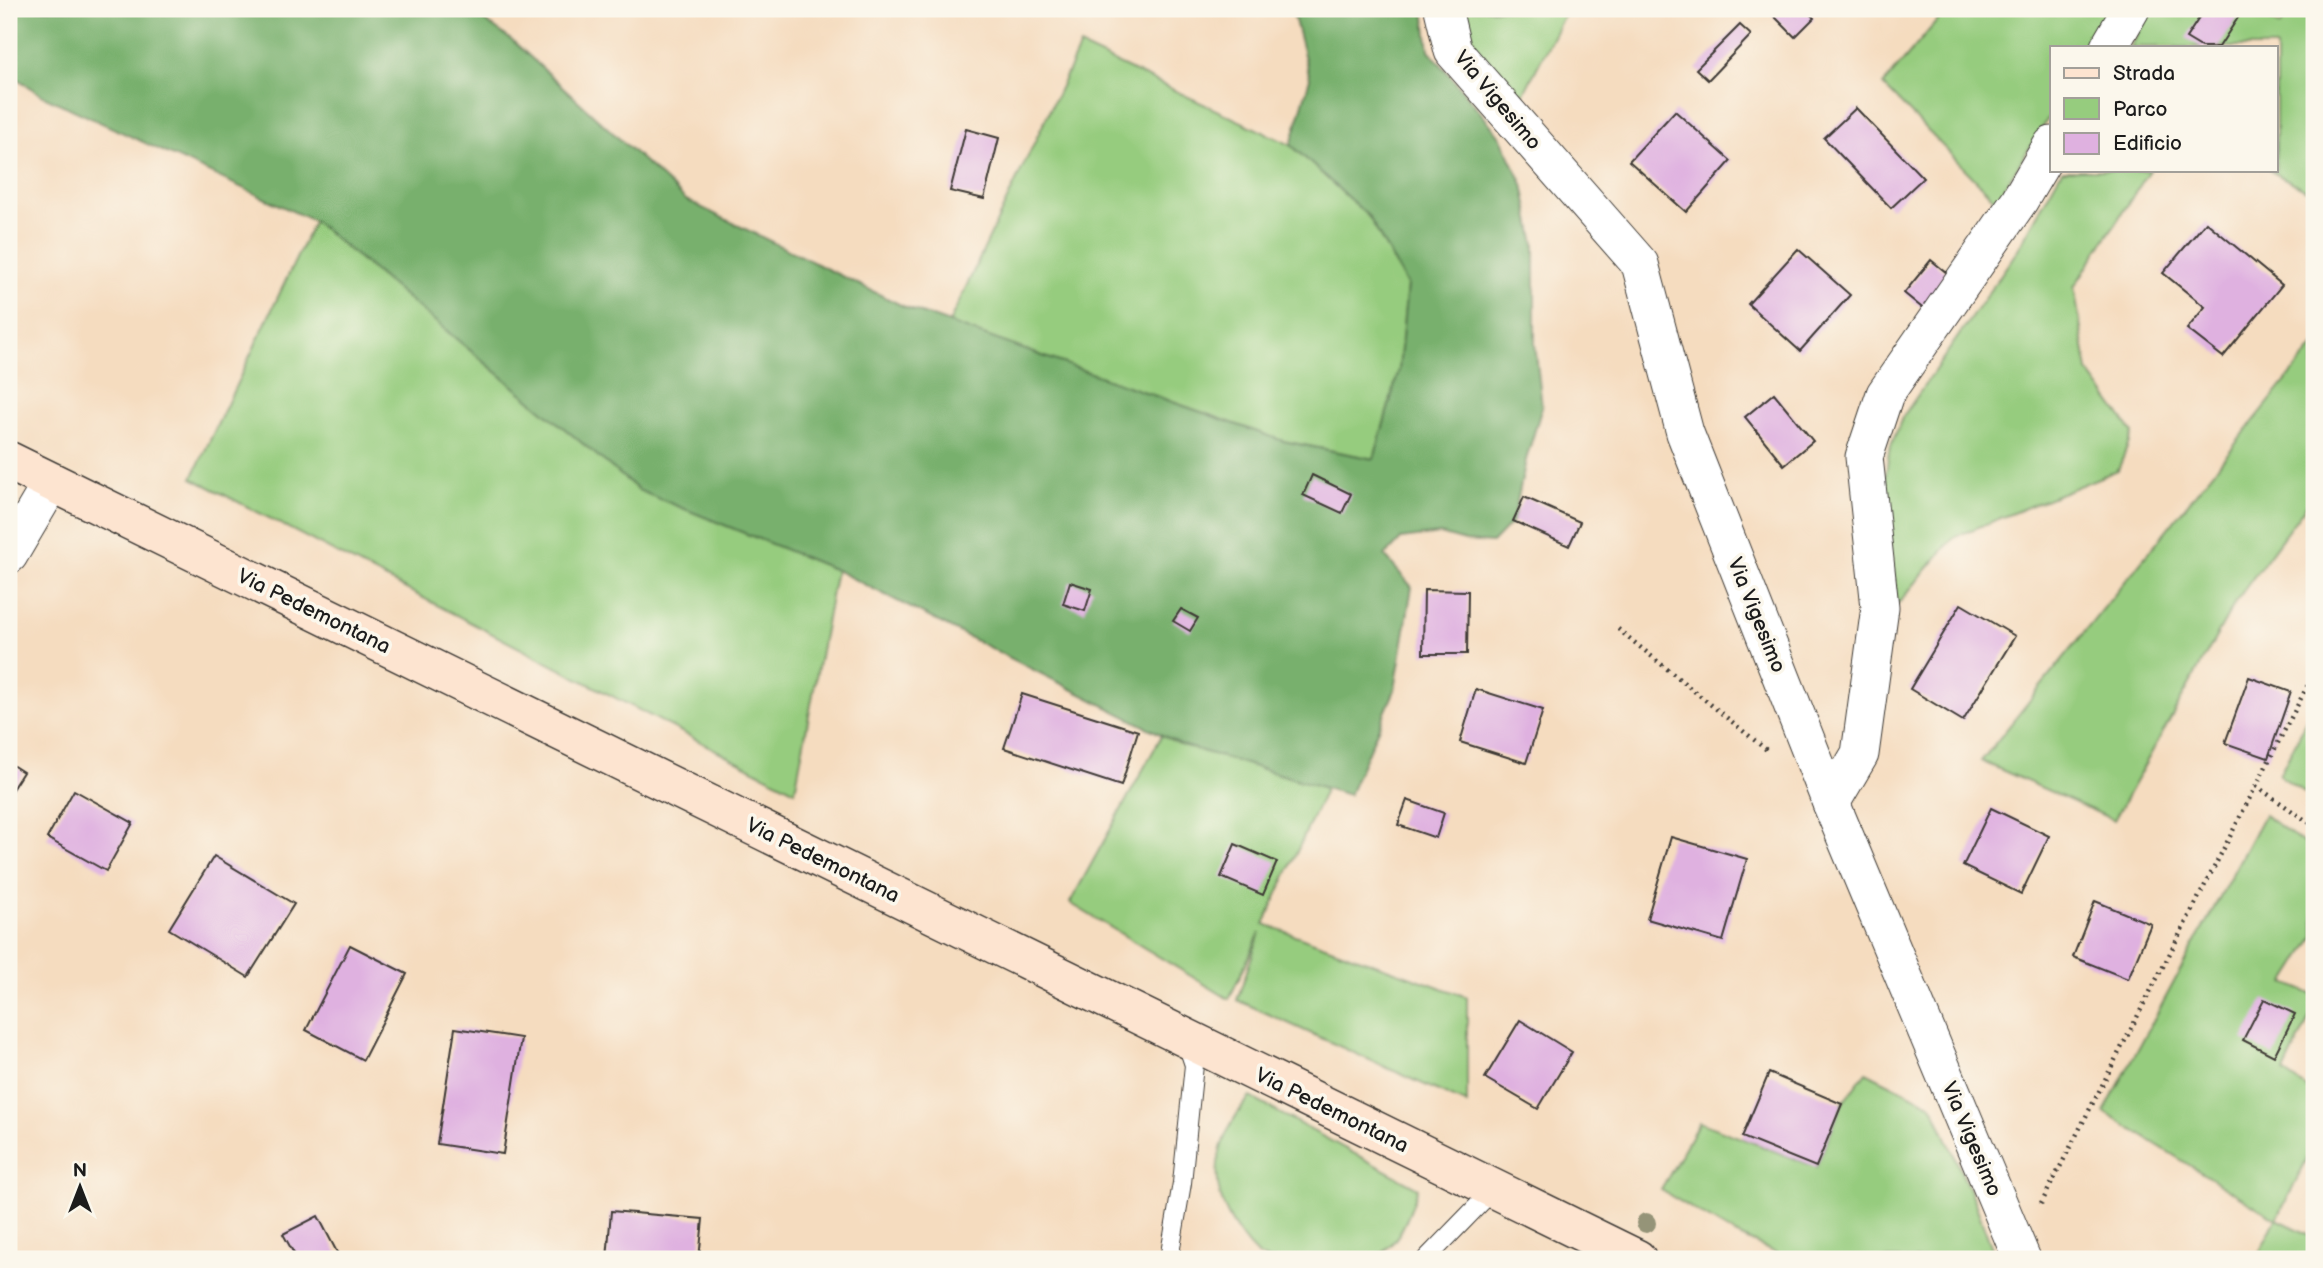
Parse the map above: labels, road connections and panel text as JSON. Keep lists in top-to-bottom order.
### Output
{
  "streets": {
    "street": ["Via Vigesimo", "Via Pedemontana"]
  },
  "legend": ["Strada", "Parco", "Edificio"],
  "north": "top"
}
